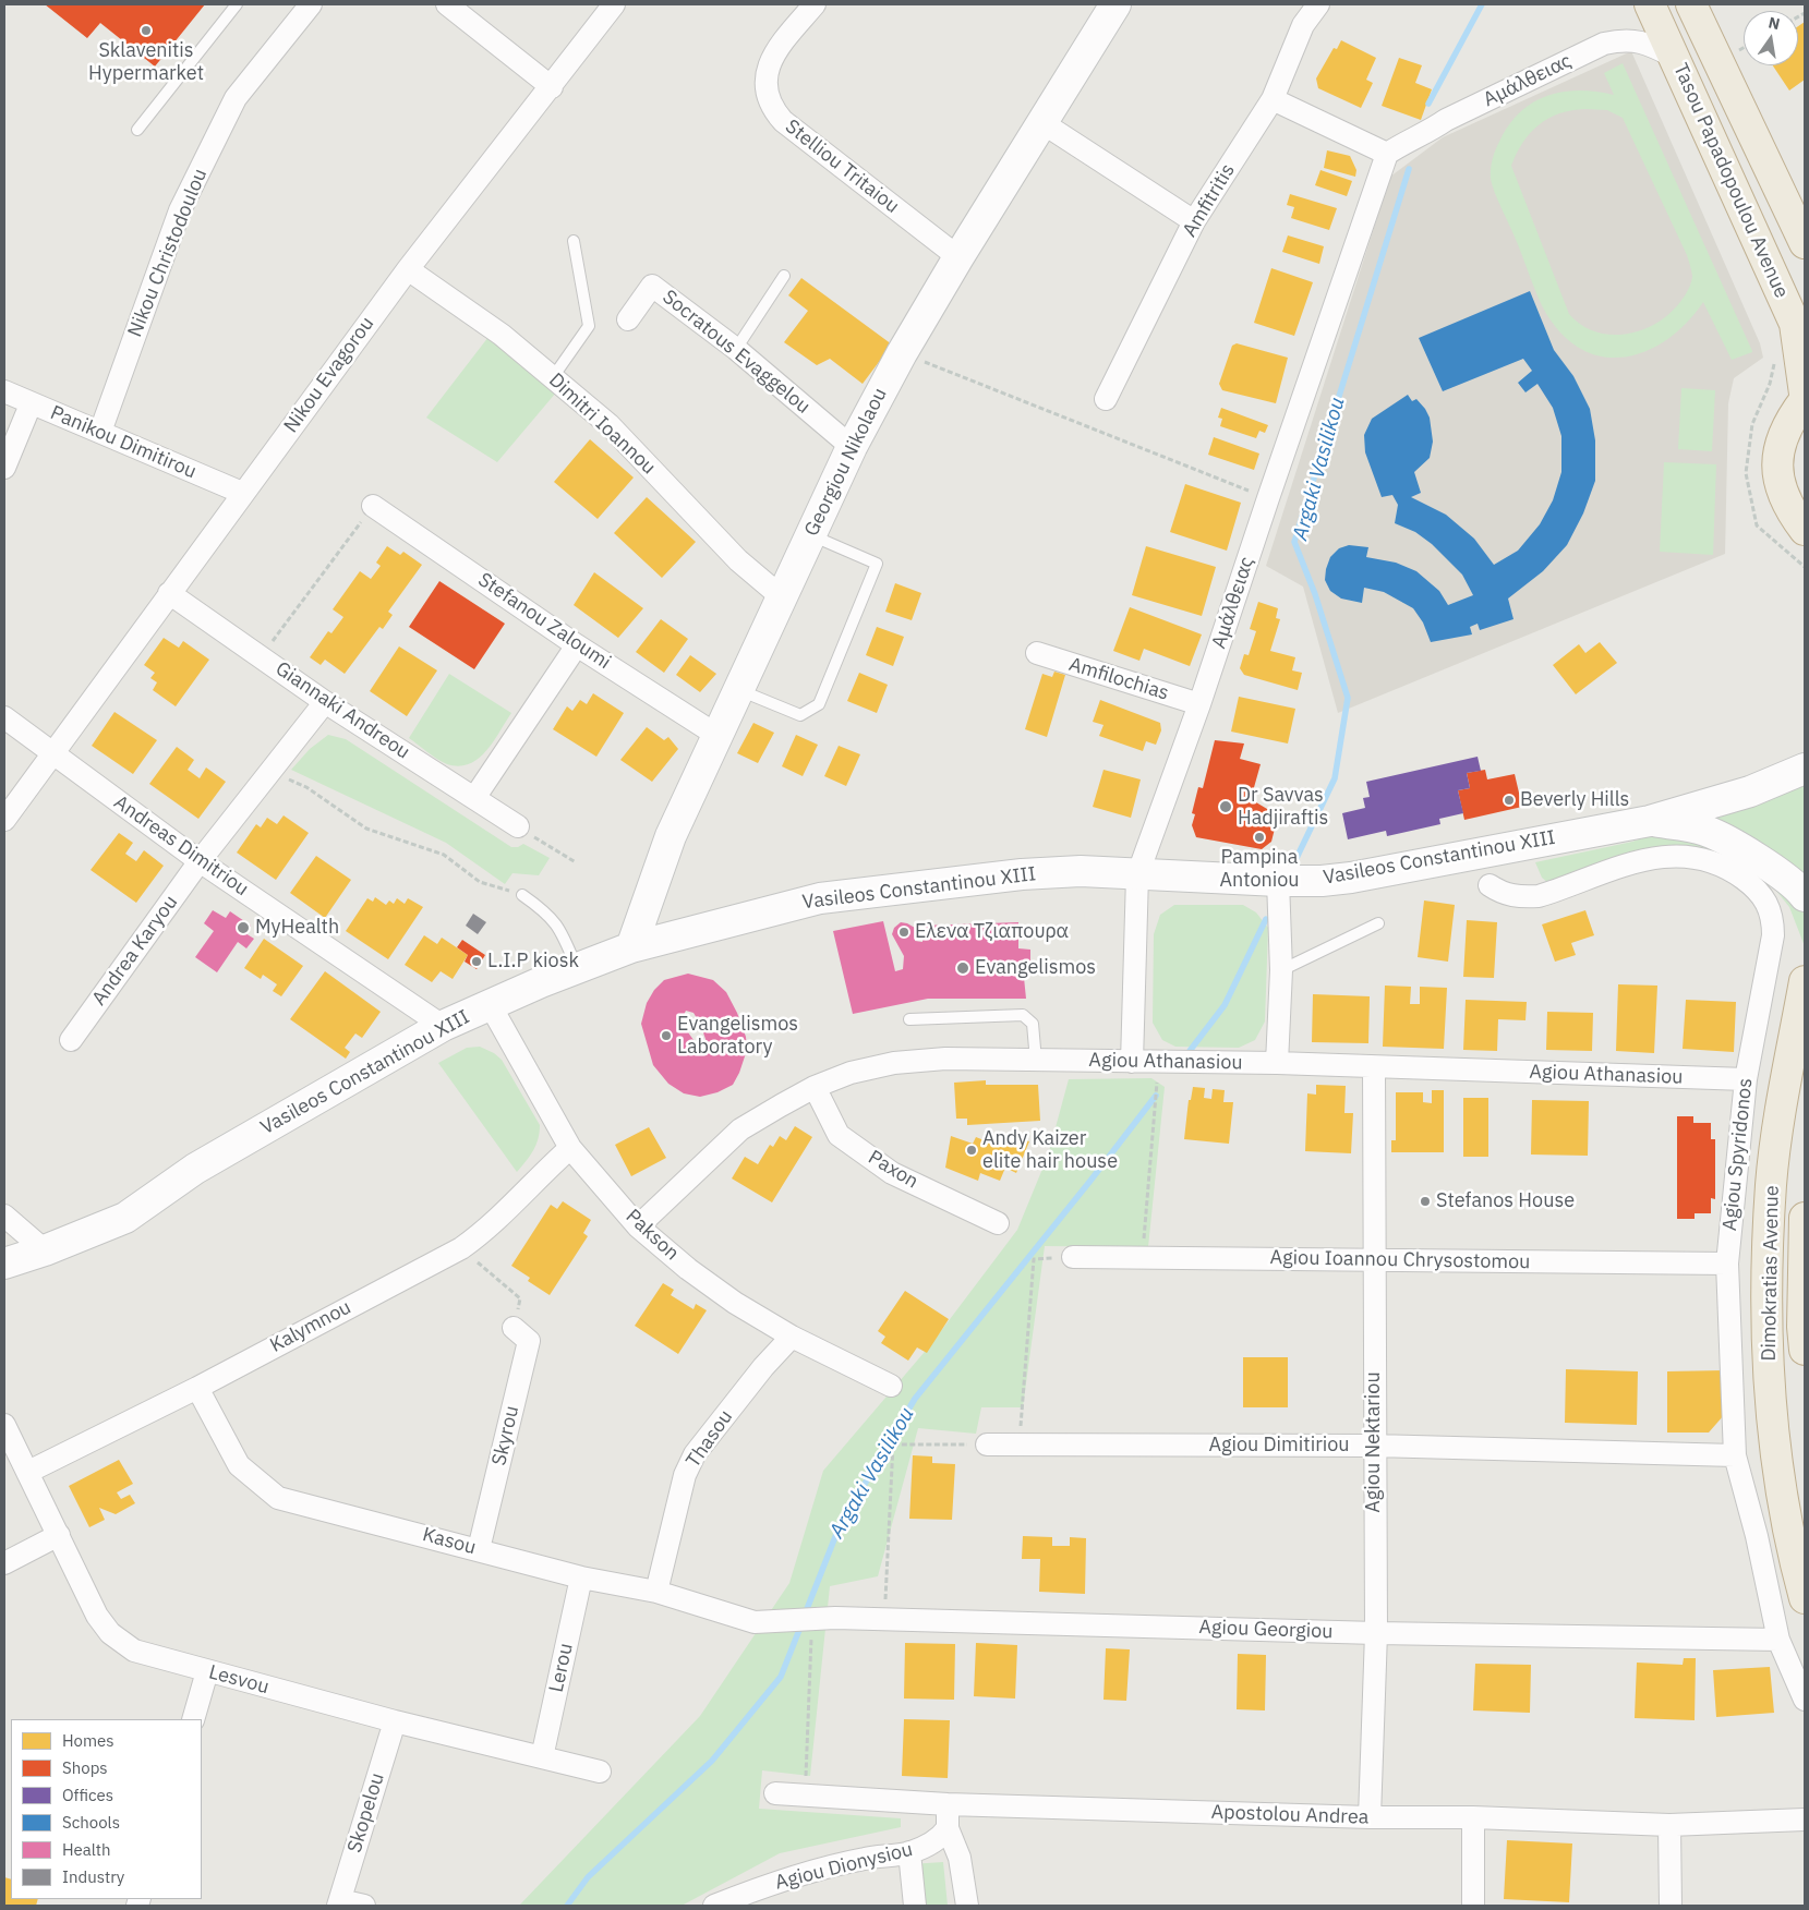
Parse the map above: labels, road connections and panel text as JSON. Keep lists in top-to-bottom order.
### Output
{
  "streets": {
    "highway": ["Tasou Papadopoulou Avenue", "Dimokratias Avenue"],
    "street": [
      "Αμάλθειας",
      "Stelliou Tritaiou",
      "Amfitritis",
      "Nikou Christodoulou",
      "Socratous Evaggelou",
      "Nikou Evagorou",
      "Dimitri Ioannou",
      "Panikou Dimitirou",
      "Georgiou Nikolaou",
      "Stefanou Zaloumi",
      "Amfilochias",
      "Giannaki Andreou",
      "Andreas Dimitriou",
      "Vasileos Constantinou XIII",
      "Andrea Karyou",
      "Agiou Athanasiou",
      "Agiou Spyridonos",
      "Paxon",
      "Pakson",
      "Agiou Ioannou Chrysostomou",
      "Kalymnou",
      "Skyrou",
      "Thasou",
      "Agiou Nektariou",
      "Agiou Dimitiriou",
      "Kasou",
      "Agiou Georgiou",
      "Lerou",
      "Lesvou",
      "Skopelou",
      "Apostolou Andrea",
      "Agiou Dionysiou"
    ]
  },
  "crossings": [
    ["Αμάλθειας", "Tasou Papadopoulou Avenue"],
    ["Αμάλθειας", "Amfilochias"],
    ["Αμάλθειας", "Vasileos Constantinou XIII"],
    ["Αμάλθειας", "Agiou Athanasiou"],
    ["Stelliou Tritaiou", "Georgiou Nikolaou"],
    ["Nikou Christodoulou", "Panikou Dimitirou"],
    ["Socratous Evaggelou", "Georgiou Nikolaou"],
    ["Nikou Evagorou", "Dimitri Ioannou"],
    ["Nikou Evagorou", "Panikou Dimitirou"],
    ["Nikou Evagorou", "Giannaki Andreou"],
    ["Nikou Evagorou", "Andreas Dimitriou"],
    ["Dimitri Ioannou", "Georgiou Nikolaou"],
    ["Georgiou Nikolaou", "Stefanou Zaloumi"],
    ["Georgiou Nikolaou", "Vasileos Constantinou XIII"],
    ["Giannaki Andreou", "Andrea Karyou"],
    ["Andreas Dimitriou", "Vasileos Constantinou XIII"],
    ["Andreas Dimitriou", "Andrea Karyou"],
    ["Vasileos Constantinou XIII", "Pakson"],
    ["Agiou Athanasiou", "Agiou Spyridonos"],
    ["Agiou Athanasiou", "Paxon"],
    ["Agiou Athanasiou", "Pakson"],
    ["Agiou Athanasiou", "Agiou Nektariou"],
    ["Agiou Spyridonos", "Agiou Ioannou Chrysostomou"],
    ["Agiou Spyridonos", "Agiou Dimitiriou"],
    ["Agiou Spyridonos", "Agiou Georgiou"],
    ["Pakson", "Kalymnou"],
    ["Pakson", "Thasou"],
    ["Agiou Ioannou Chrysostomou", "Agiou Nektariou"],
    ["Kalymnou", "Kasou"],
    ["Kalymnou", "Lesvou"],
    ["Skyrou", "Kasou"],
    ["Thasou", "Kasou"],
    ["Agiou Nektariou", "Agiou Dimitiriou"],
    ["Agiou Nektariou", "Agiou Georgiou"],
    ["Agiou Nektariou", "Apostolou Andrea"],
    ["Kasou", "Agiou Georgiou"],
    ["Kasou", "Lerou"],
    ["Lerou", "Lesvou"],
    ["Lesvou", "Skopelou"]
  ],
  "water": ["Argaki Vasilikou"],
  "places": [
    "Sklavenitis Hypermarket",
    "Beverly Hills",
    "Dr Savvas Hadjiraftis",
    "Pampina Antoniou",
    "MyHealth",
    "Ελενα Τζιαπουρα",
    "L.I.P kiosk",
    "Evangelismos",
    "Evangelismos Laboratory",
    "Andy Kaizer elite hair house",
    "Stefanos House"
  ],
  "legend": [
    "Homes",
    "Shops",
    "Offices",
    "Schools",
    "Health",
    "Industry"
  ],
  "north": "top"
}
